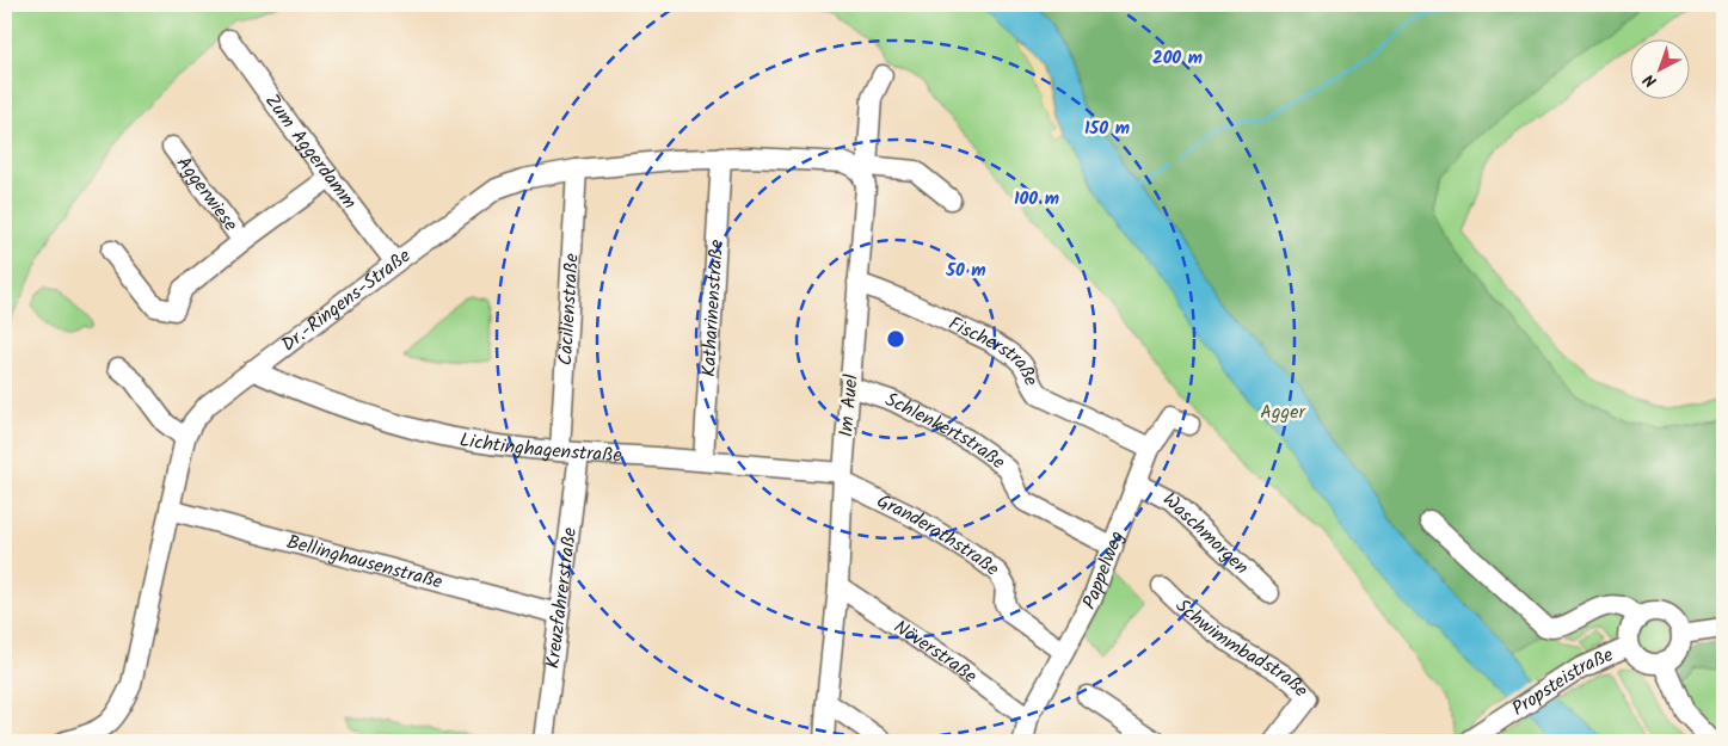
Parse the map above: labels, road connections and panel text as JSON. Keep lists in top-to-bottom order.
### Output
{
  "streets": {
    "street": [
      "Zum Aggerdamm",
      "Aggerwiese",
      "Dr.-Ringens-Straße",
      "Cäcilienstraße",
      "Katharinenstraße",
      "Fischerstraße",
      "Im Auel",
      "Schlenkertstraße",
      "Lichtinghagenstraße",
      "Waschmorgen",
      "Granderathstraße",
      "Bellinghausenstraße",
      "Pappelweg",
      "Kreuzfahrerstraße",
      "Schwimmbadstraße",
      "Növerstraße",
      "Propsteistraße"
    ]
  },
  "crossings": [
    ["Zum Aggerdamm", "Aggerwiese"],
    ["Zum Aggerdamm", "Dr.-Ringens-Straße"],
    ["Dr.-Ringens-Straße", "Cäcilienstraße"],
    ["Dr.-Ringens-Straße", "Katharinenstraße"],
    ["Dr.-Ringens-Straße", "Im Auel"],
    ["Dr.-Ringens-Straße", "Lichtinghagenstraße"],
    ["Dr.-Ringens-Straße", "Bellinghausenstraße"],
    ["Cäcilienstraße", "Lichtinghagenstraße"],
    ["Cäcilienstraße", "Kreuzfahrerstraße"],
    ["Katharinenstraße", "Lichtinghagenstraße"],
    ["Fischerstraße", "Im Auel"],
    ["Fischerstraße", "Pappelweg"],
    ["Im Auel", "Schlenkertstraße"],
    ["Im Auel", "Lichtinghagenstraße"],
    ["Im Auel", "Granderathstraße"],
    ["Im Auel", "Növerstraße"],
    ["Schlenkertstraße", "Pappelweg"],
    ["Lichtinghagenstraße", "Granderathstraße"],
    ["Lichtinghagenstraße", "Kreuzfahrerstraße"],
    ["Waschmorgen", "Pappelweg"],
    ["Granderathstraße", "Pappelweg"],
    ["Bellinghausenstraße", "Kreuzfahrerstraße"],
    ["Pappelweg", "Növerstraße"]
  ],
  "parks": ["Agger"],
  "north": "bottom left",
  "rings": [
    "200 m",
    "150 m",
    "100 m",
    "50 m"
  ]
}
